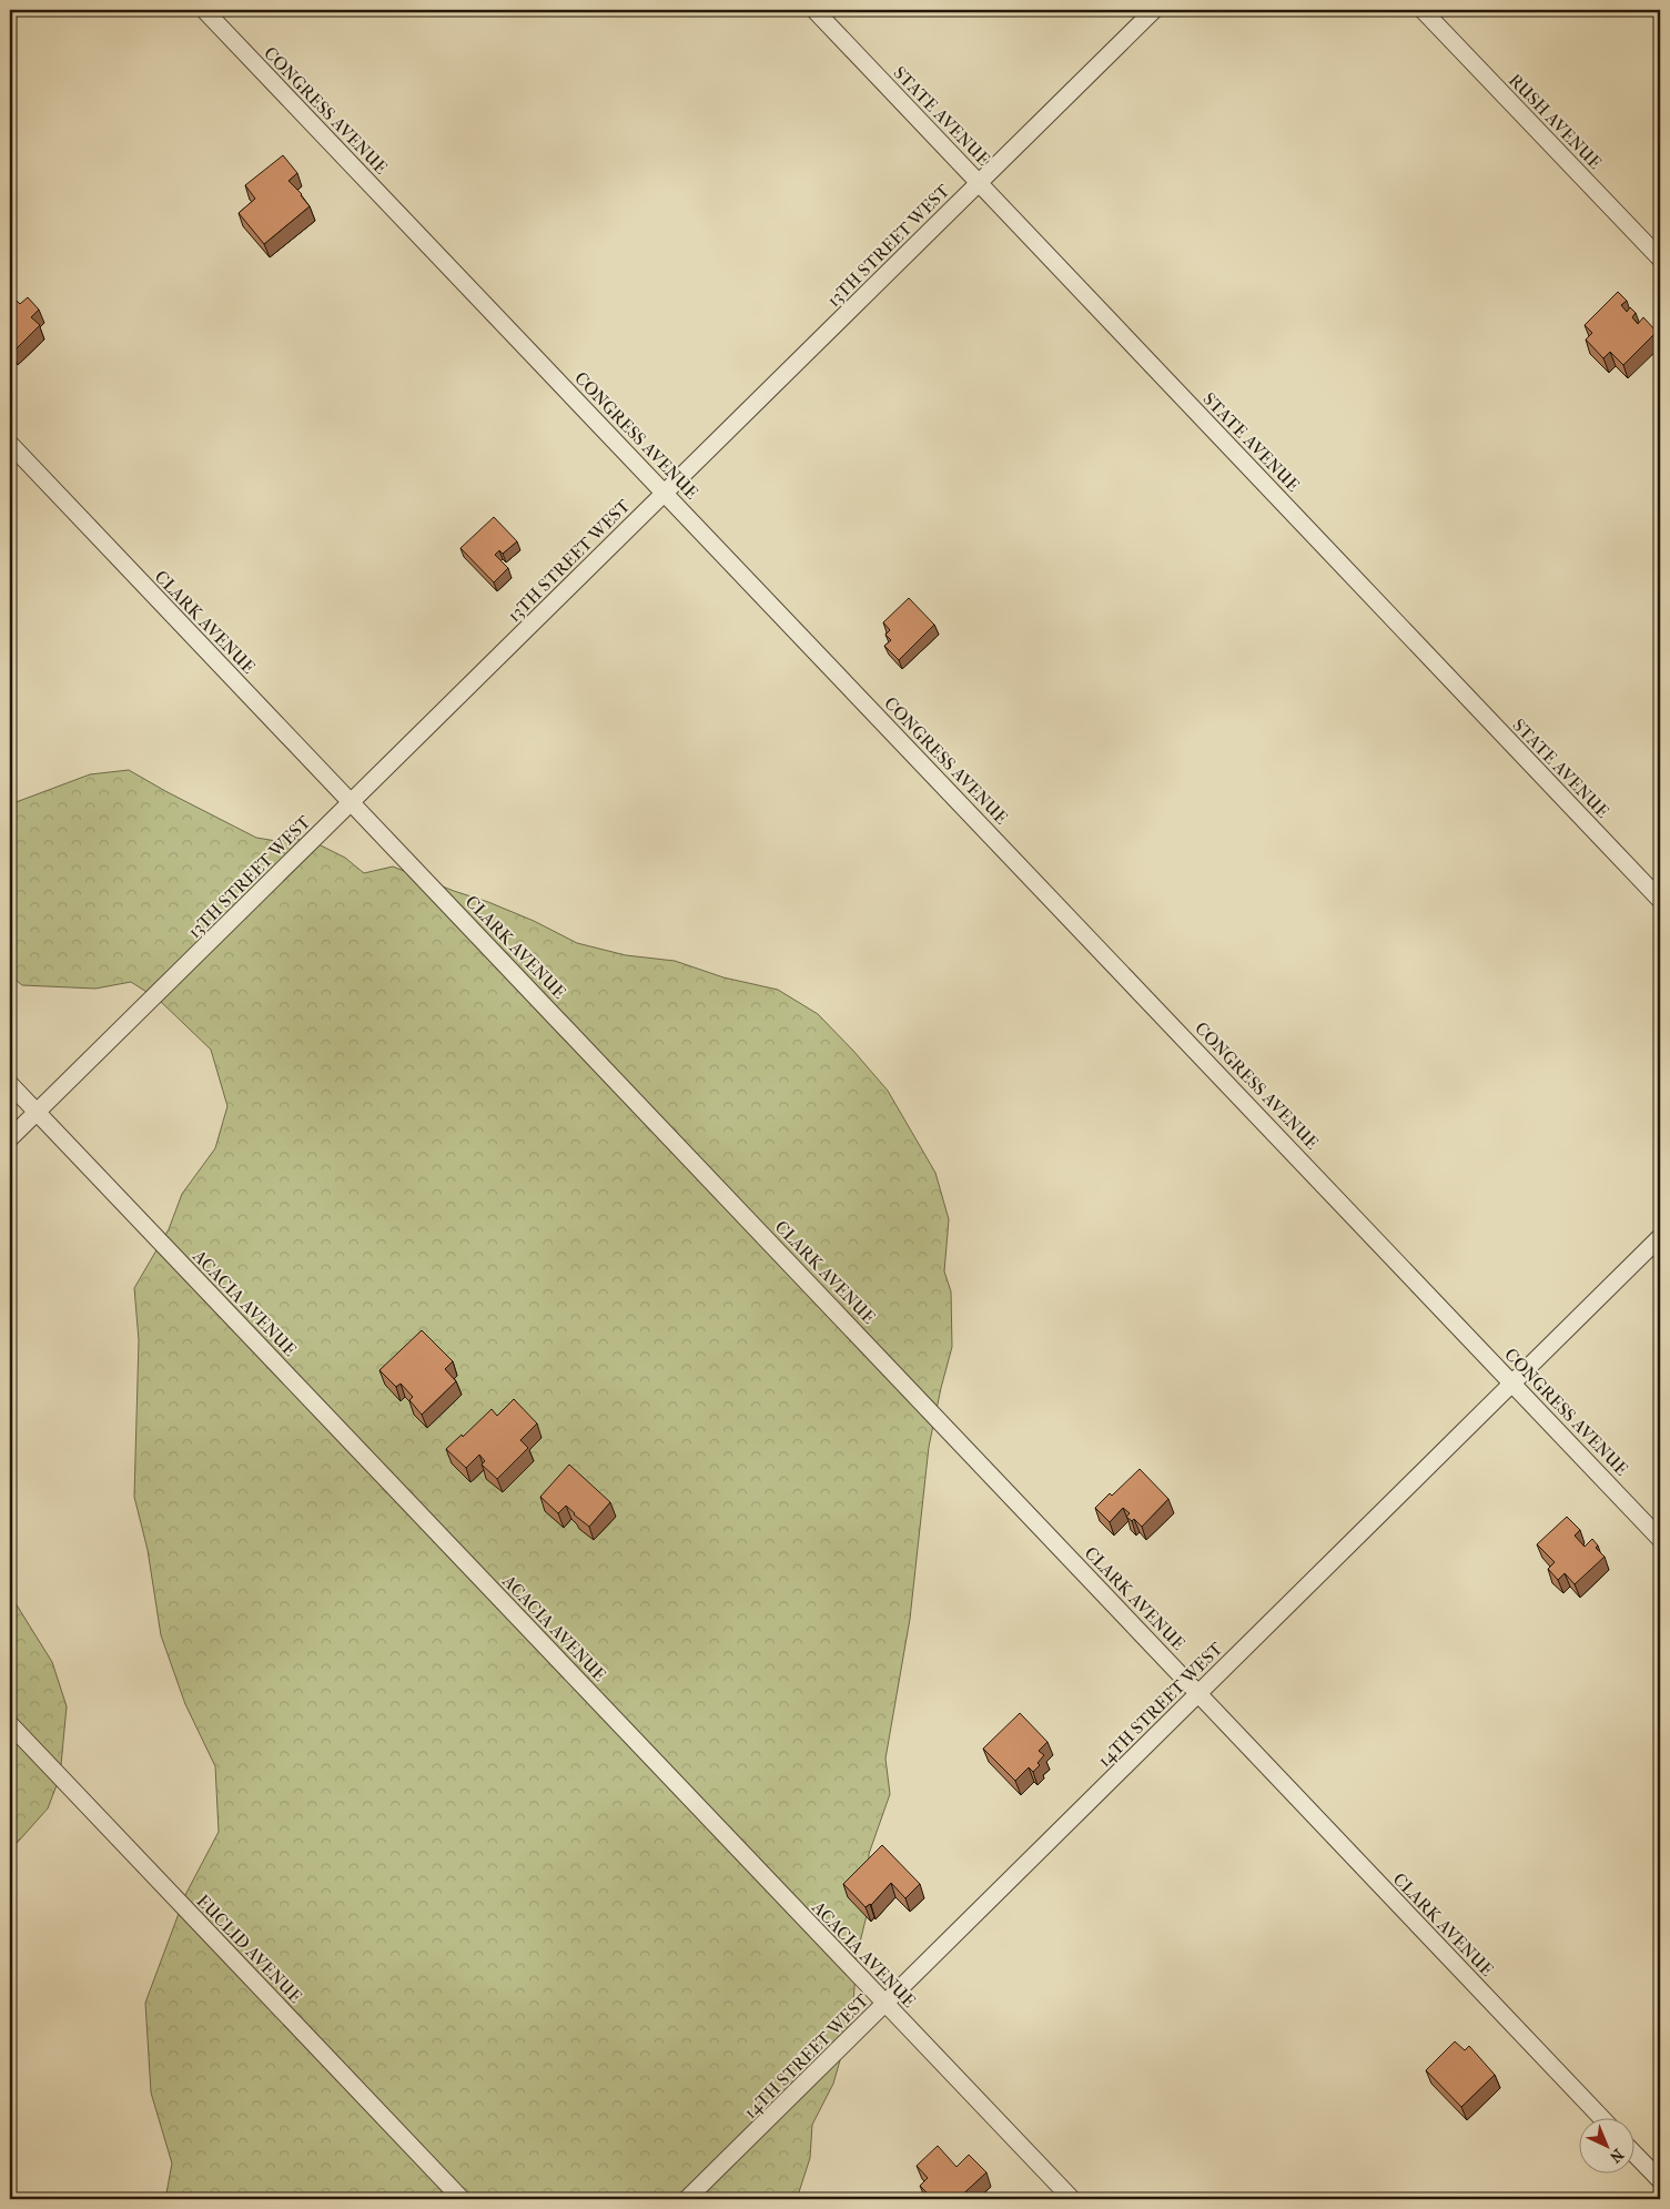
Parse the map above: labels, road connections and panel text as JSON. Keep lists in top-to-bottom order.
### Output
{
  "streets": {
    "street": [
      "CONGRESS AVENUE",
      "STATE AVENUE",
      "RUSH AVENUE",
      "13TH STREET WEST",
      "CLARK AVENUE",
      "ACACIA AVENUE",
      "14TH STREET WEST",
      "EUCLID AVENUE"
    ]
  },
  "crossings": [
    ["CONGRESS AVENUE", "13TH STREET WEST"],
    ["CONGRESS AVENUE", "14TH STREET WEST"],
    ["STATE AVENUE", "13TH STREET WEST"],
    ["13TH STREET WEST", "CLARK AVENUE"],
    ["13TH STREET WEST", "ACACIA AVENUE"],
    ["CLARK AVENUE", "14TH STREET WEST"],
    ["ACACIA AVENUE", "14TH STREET WEST"]
  ],
  "north": "bottom right"
}
